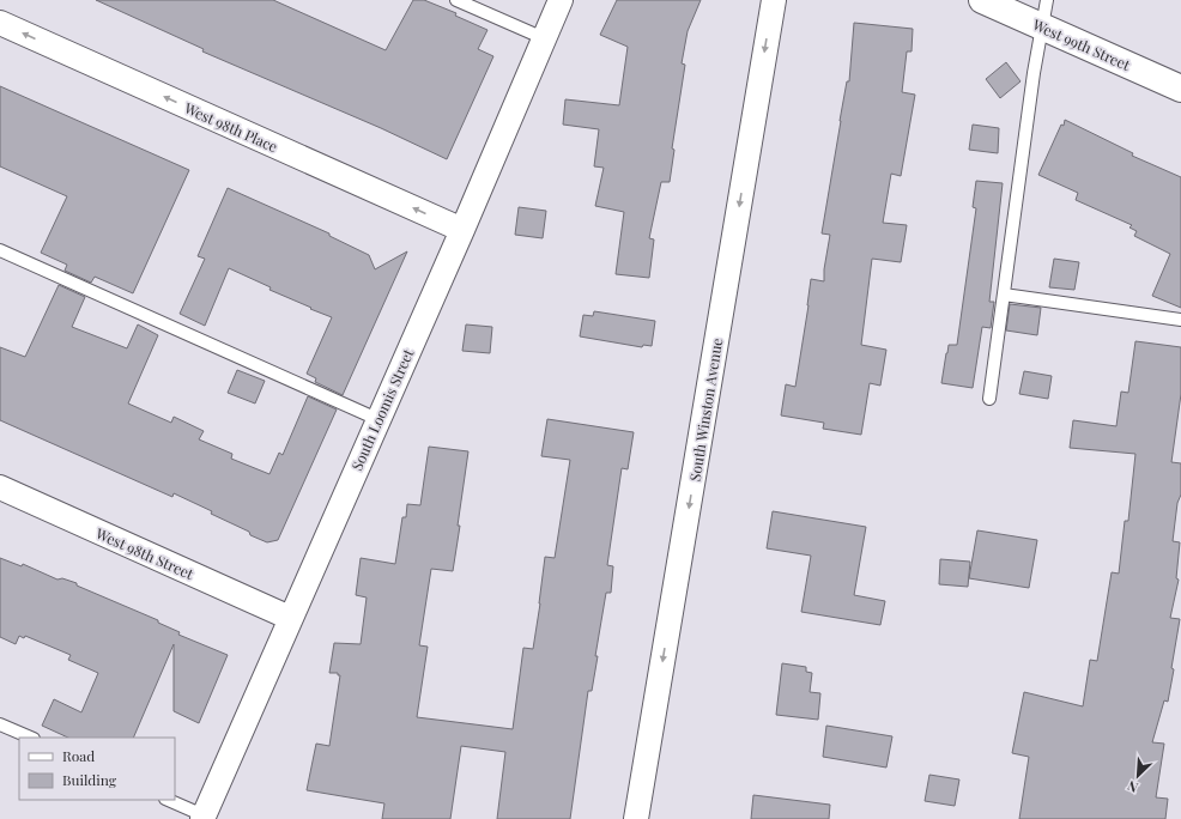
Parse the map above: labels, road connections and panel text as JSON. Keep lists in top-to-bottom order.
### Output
{
  "streets": {
    "street": [
      "West 99th Street",
      "West 98th Place",
      "South Loomis Street",
      "South Winston Avenue",
      "West 98th Street"
    ]
  },
  "crossings": [
    ["West 98th Place", "South Loomis Street"],
    ["South Loomis Street", "West 98th Street"]
  ],
  "one_way": ["West 98th Place", "South Winston Avenue"],
  "legend": ["Road", "Building"],
  "north": "bottom left"
}
